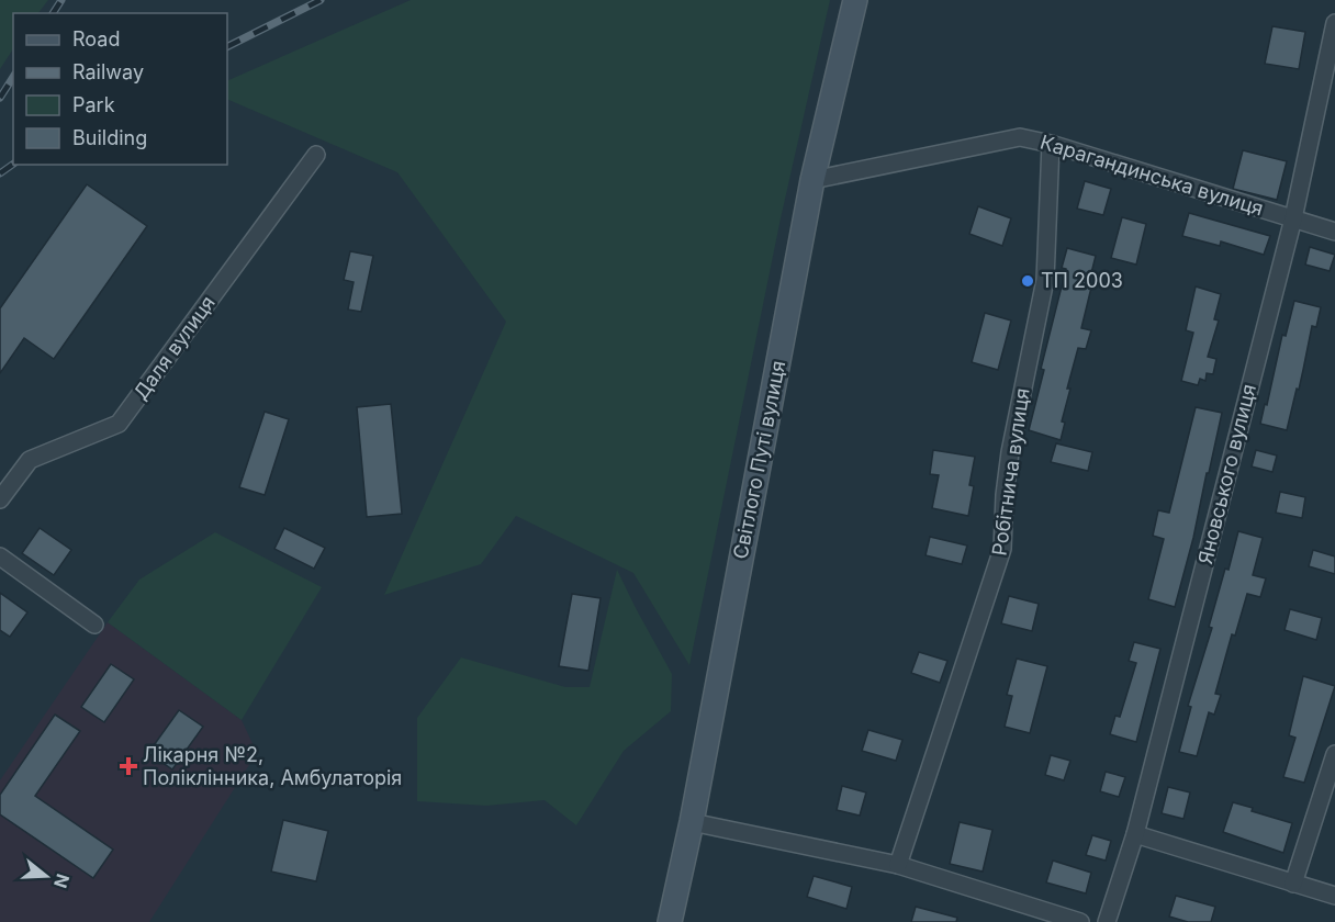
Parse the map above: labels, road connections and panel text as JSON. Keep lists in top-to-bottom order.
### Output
{
  "streets": {
    "main road": ["Світлого Путі вулиця"],
    "street": [
      "Карагандинська вулиця",
      "Даля вулиця",
      "Робітнича вулиця",
      "Яновського вулиця"
    ]
  },
  "crossings": [
    ["Карагандинська вулиця", "Світлого Путі вулиця"],
    ["Карагандинська вулиця", "Робітнича вулиця"],
    ["Карагандинська вулиця", "Яновського вулиця"]
  ],
  "places": {
    "other": ["ТП 2003"],
    "health": ["Лікарня №2, Поліклінника, Амбулаторія"]
  },
  "legend": [
    "Road",
    "Railway",
    "Park",
    "Building"
  ],
  "north": "right"
}
